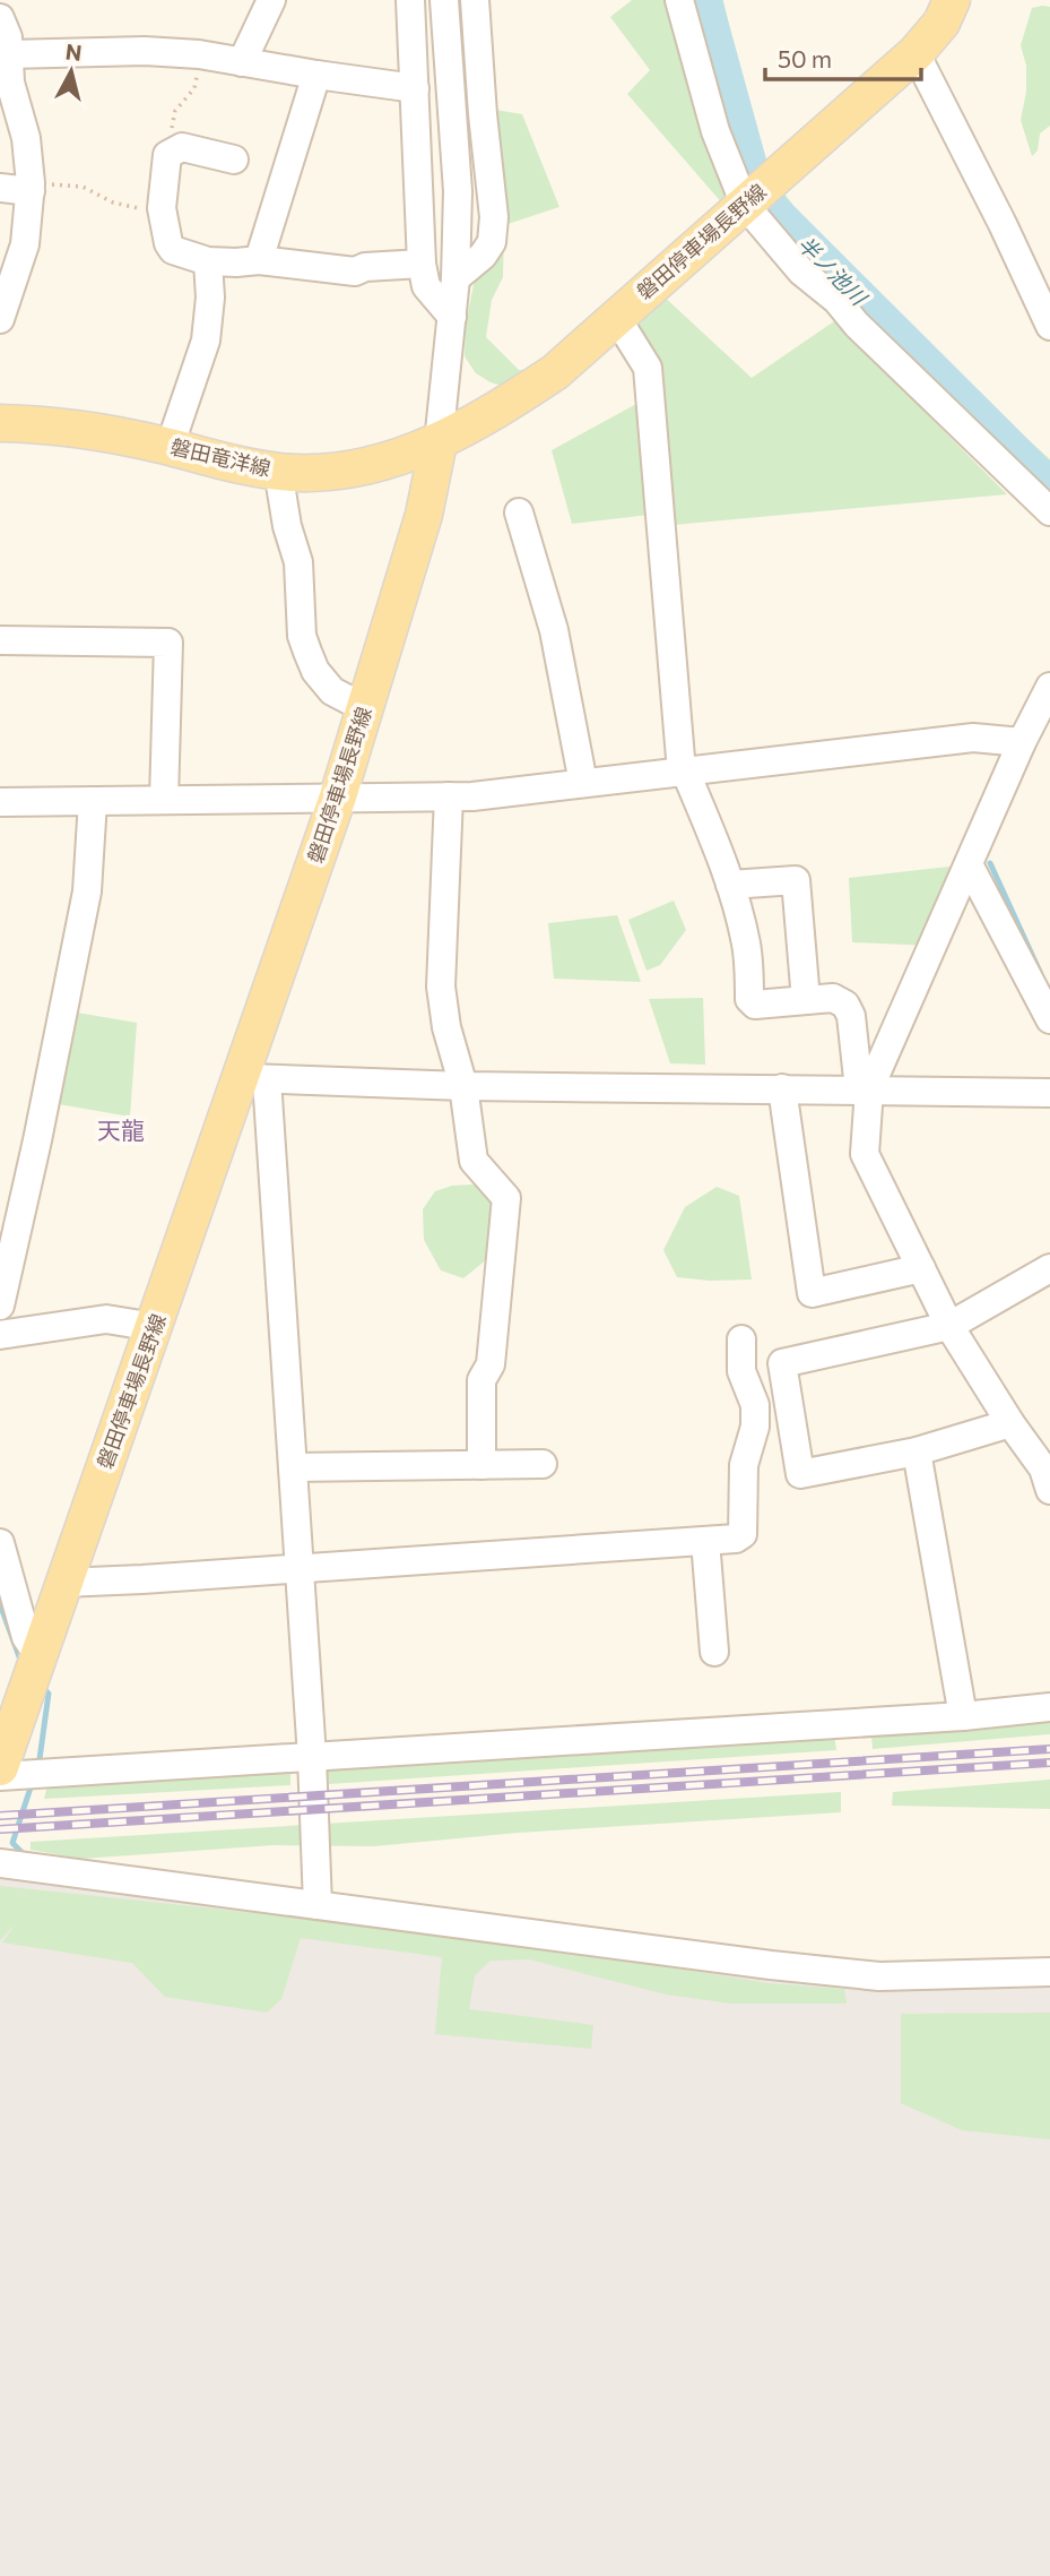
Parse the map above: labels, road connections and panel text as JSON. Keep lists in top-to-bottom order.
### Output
{
  "streets": {
    "main road": ["磐田停車場長野線", "磐田竜洋線"]
  },
  "crossings": [
    ["磐田停車場長野線", "磐田竜洋線"]
  ],
  "districts": ["天龍"],
  "water": ["半ノ池川"],
  "scale_bar": "50 m",
  "north": "top"
}
